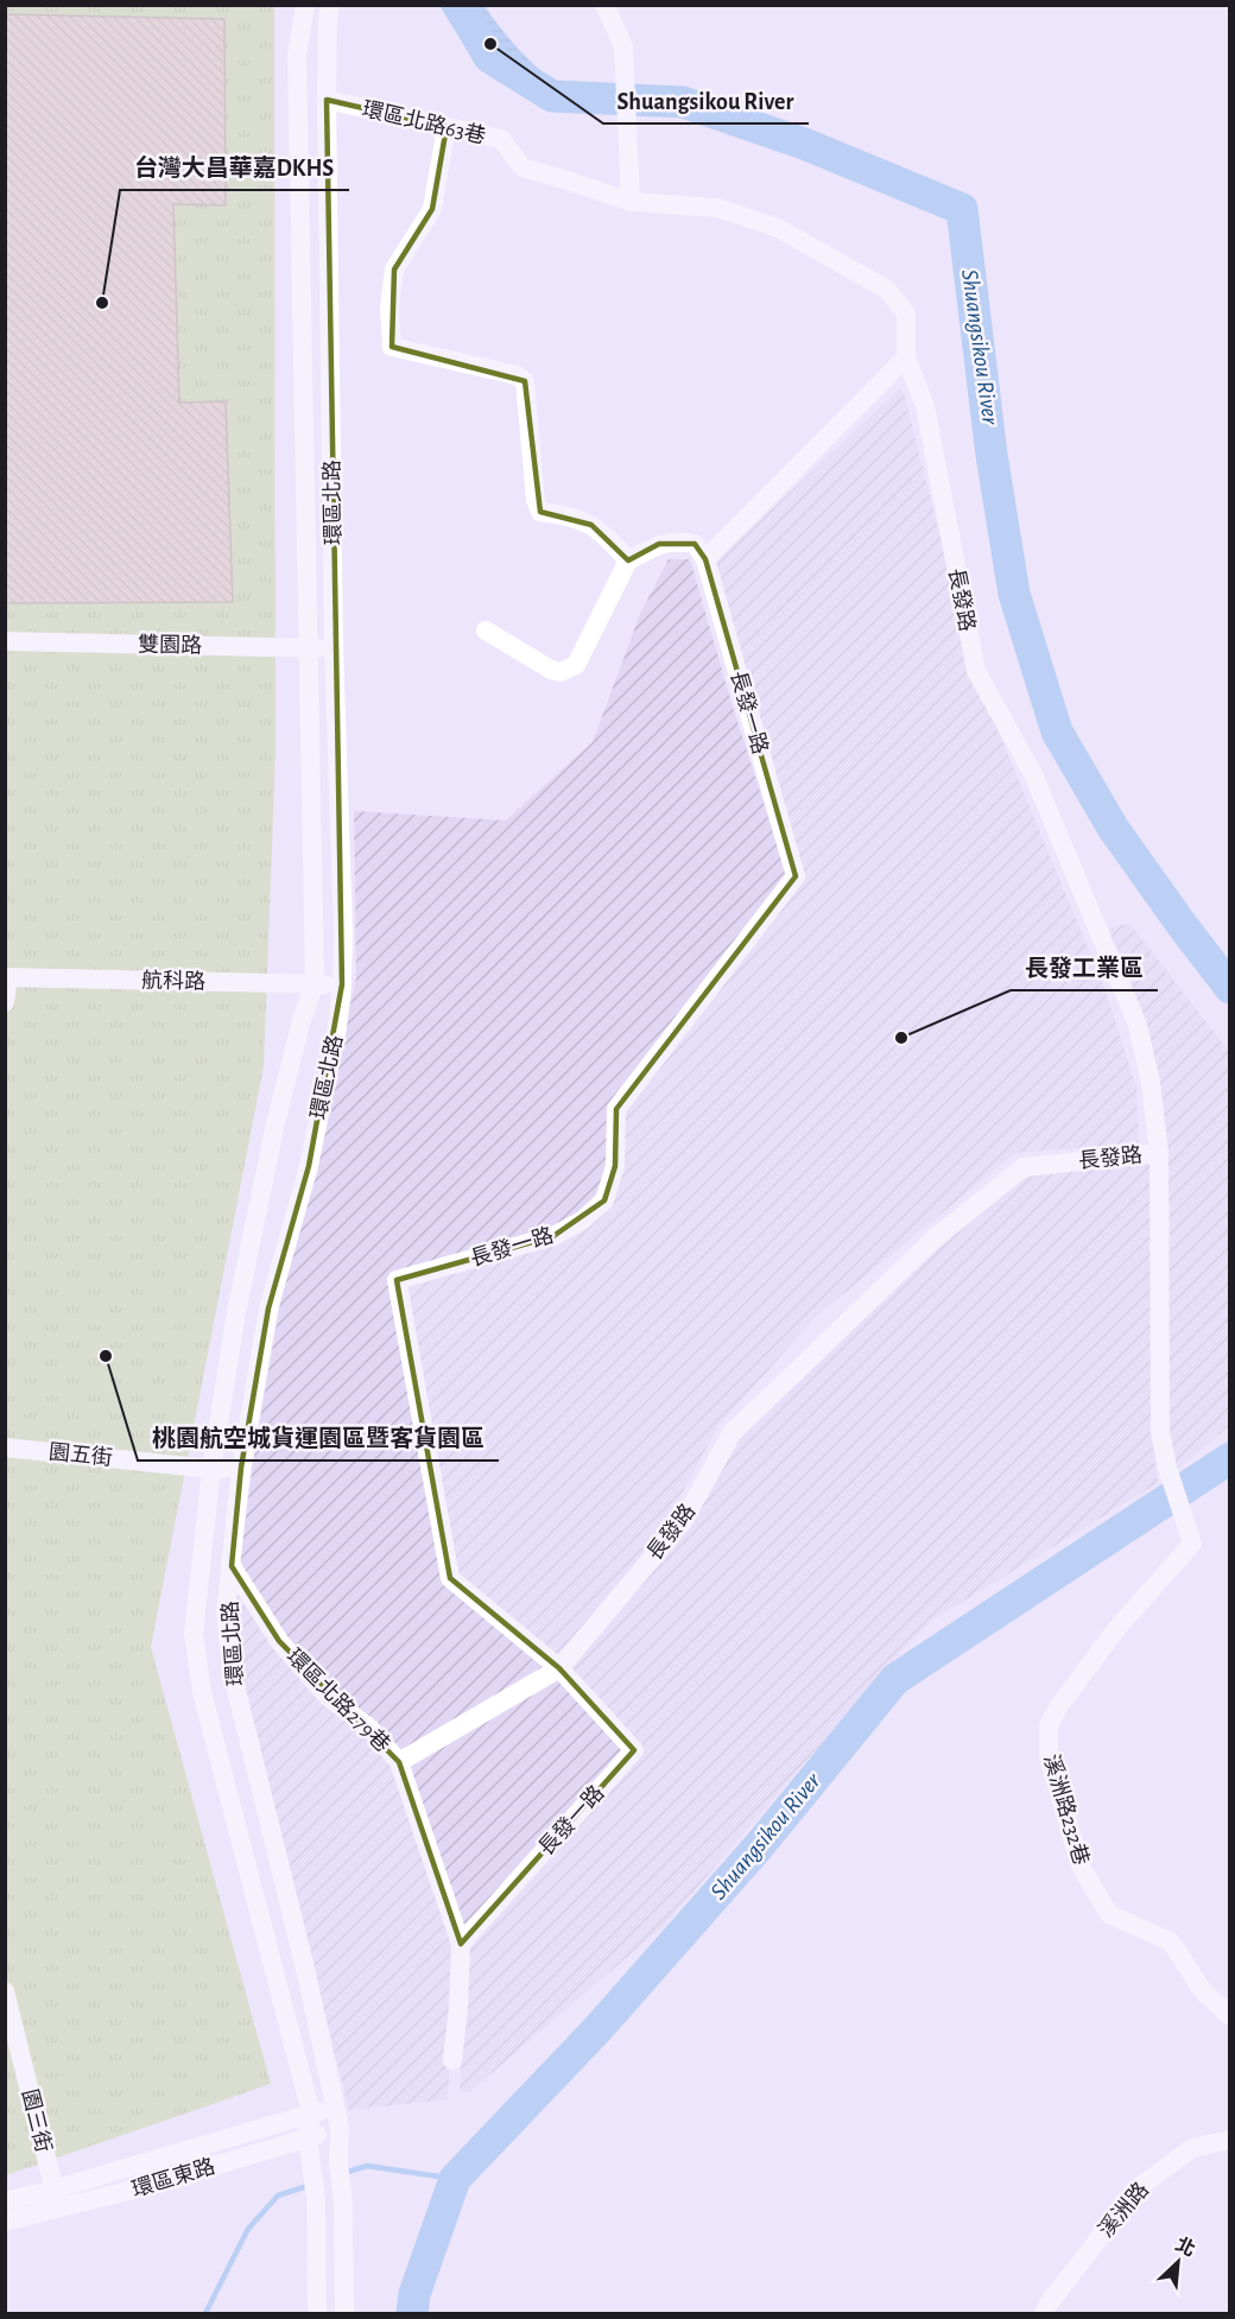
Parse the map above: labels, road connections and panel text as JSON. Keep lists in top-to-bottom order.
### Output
{
  "streets": {
    "street": [
      "環區北路63巷",
      "環區北路",
      "長發路",
      "雙園路",
      "長發一路",
      "航科路",
      "園五街",
      "環區北路279巷",
      "溪洲路232巷",
      "園三街",
      "環區東路",
      "溪洲路"
    ]
  },
  "crossings": [
    ["環區北路63巷", "環區北路"],
    ["環區北路63巷", "長發路"],
    ["環區北路", "雙園路"],
    ["環區北路", "航科路"],
    ["環區北路", "園五街"],
    ["環區北路", "環區北路279巷"],
    ["環區北路", "環區東路"],
    ["長發路", "長發一路"],
    ["長發路", "環區北路279巷"],
    ["長發路", "溪洲路232巷"],
    ["園三街", "環區東路"]
  ],
  "water": ["Shuangsikou River"],
  "places": [
    "Shuangsikou River",
    "台灣大昌華嘉DKHS",
    "長發工業區",
    "桃園航空城貨運園區暨客貨園區"
  ],
  "north": "top right"
}
